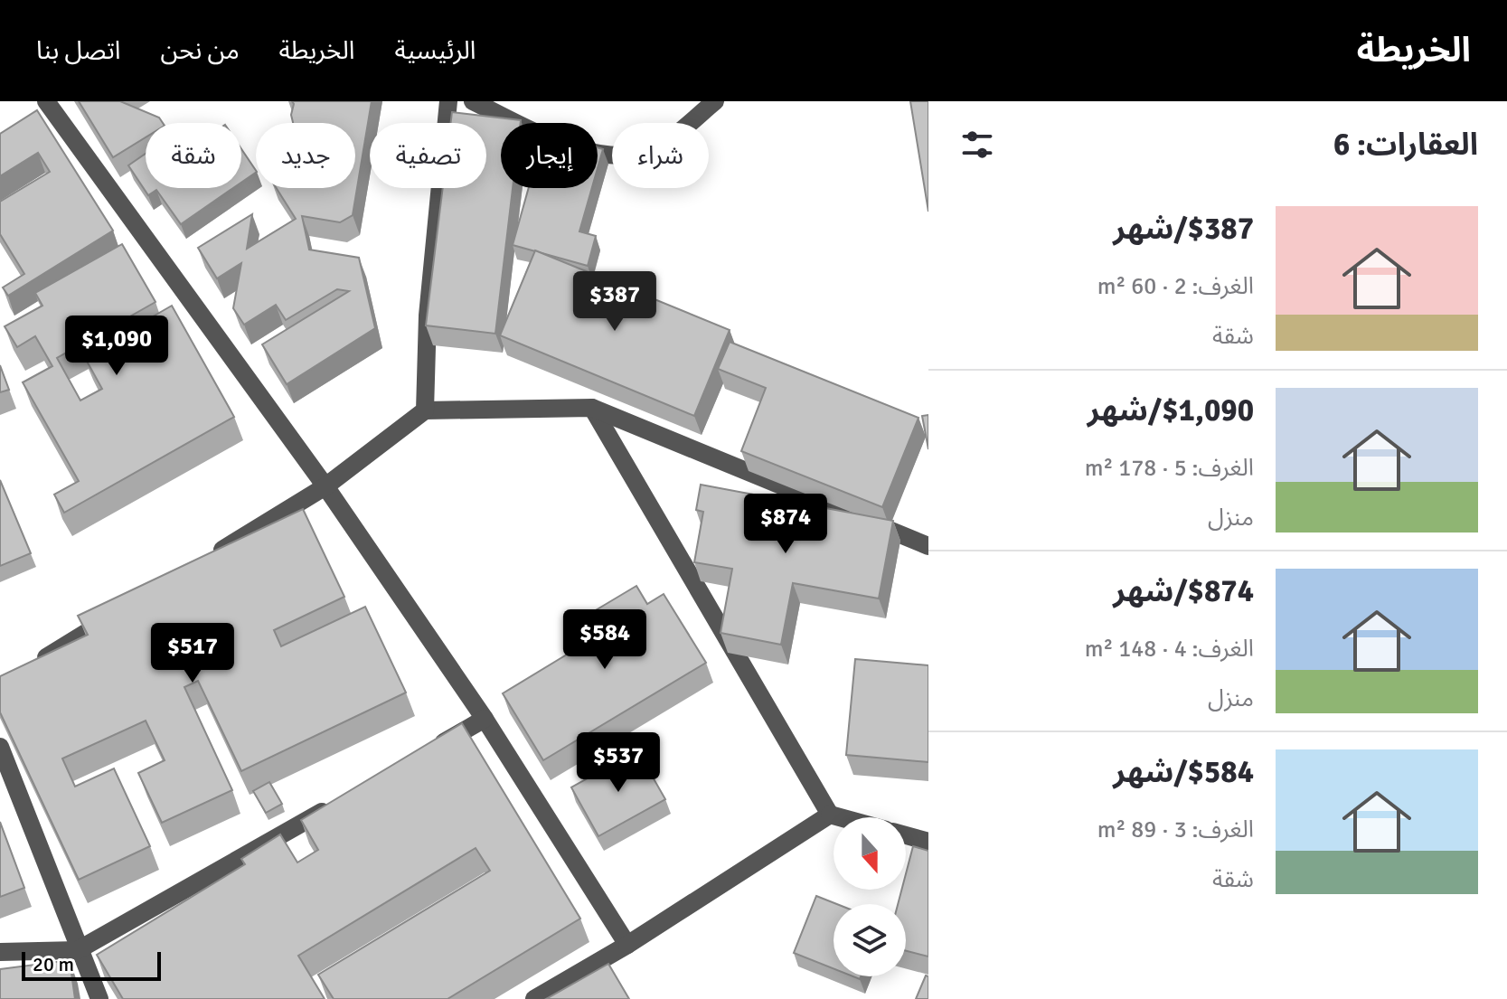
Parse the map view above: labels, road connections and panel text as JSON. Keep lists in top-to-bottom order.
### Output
{
  "scale_bar": "20 m",
  "north": "bottom",
  "page": {
    "header": "الخريطة",
    "nav": [
      "الرئيسية",
      "الخريطة",
      "من نحن",
      "اتصل بنا"
    ],
    "heading": "العقارات: 6",
    "chip": [
      "شراء",
      "إيجار",
      "تصفية",
      "جديد",
      "شقة"
    ],
    "list": [
      {
        "name": "$387/شهر",
        "note": "الغرف: 2 · 60 m² · شقة"
      },
      {
        "name": "$1,090/شهر",
        "note": "الغرف: 5 · 178 m² · منزل"
      },
      {
        "name": "$874/شهر",
        "note": "الغرف: 4 · 148 m² · منزل"
      },
      {
        "name": "$584/شهر",
        "note": "الغرف: 3 · 89 m² · شقة"
      }
    ],
    "price": [
      "$387",
      "$1,090",
      "$874",
      "$584",
      "$517",
      "$537"
    ],
    "scale": "20 m"
  }
}
